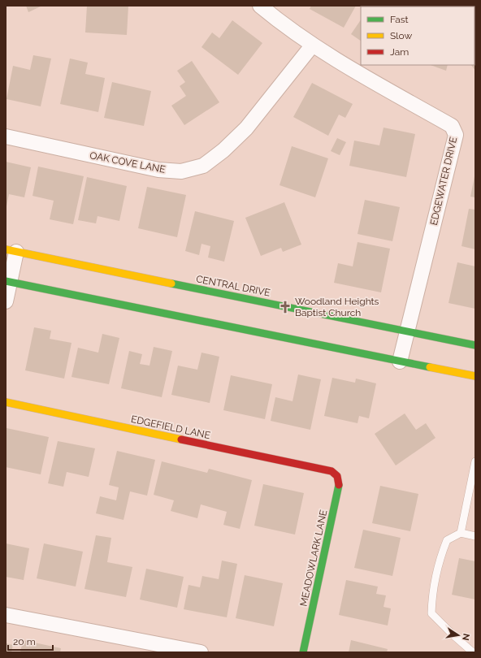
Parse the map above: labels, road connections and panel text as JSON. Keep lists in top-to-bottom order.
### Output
{
  "streets": {
    "main road": ["CENTRAL DRIVE", "EDGEFIELD LANE", "MEADOWLARK LANE"],
    "street": ["OAK COVE LANE", "EDGEWATER DRIVE"]
  },
  "crossings": [
    ["OAK COVE LANE", "EDGEWATER DRIVE"],
    ["EDGEWATER DRIVE", "CENTRAL DRIVE"],
    ["EDGEFIELD LANE", "MEADOWLARK LANE"]
  ],
  "places": {
    "church": ["Woodland Heights Baptist Church"]
  },
  "legend": ["Fast", "Slow", "Jam"],
  "scale_bar": "20 m",
  "north": "right"
}
